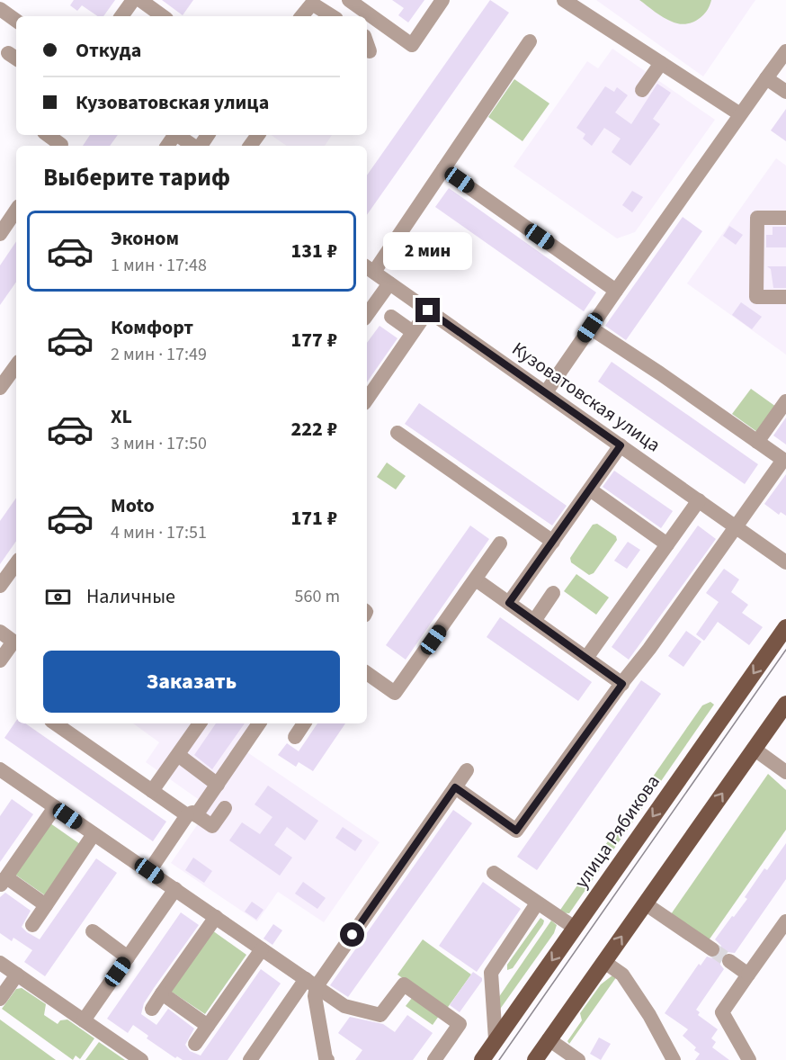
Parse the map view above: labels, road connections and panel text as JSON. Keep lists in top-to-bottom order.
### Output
{
  "streets": {
    "main road": ["улица Рябикова"],
    "street": ["Кузоватовская улица"]
  },
  "page": {
    "banner": ["Откуда", "Кузоватовская улица"],
    "heading": "Выберите тариф",
    "list": [
      {
        "name": "Эконом",
        "note": "1 мин · 17:48",
        "value": "131 ₽"
      },
      {
        "name": "Комфорт",
        "note": "2 мин · 17:49",
        "value": "177 ₽"
      },
      {
        "name": "XL",
        "note": "3 мин · 17:50",
        "value": "222 ₽"
      },
      {
        "name": "Moto",
        "note": "4 мин · 17:51",
        "value": "171 ₽"
      }
    ],
    "bubble": "2 мин",
    "pay": ["Наличные", "560 m"],
    "buttons": "Заказать"
  }
}
